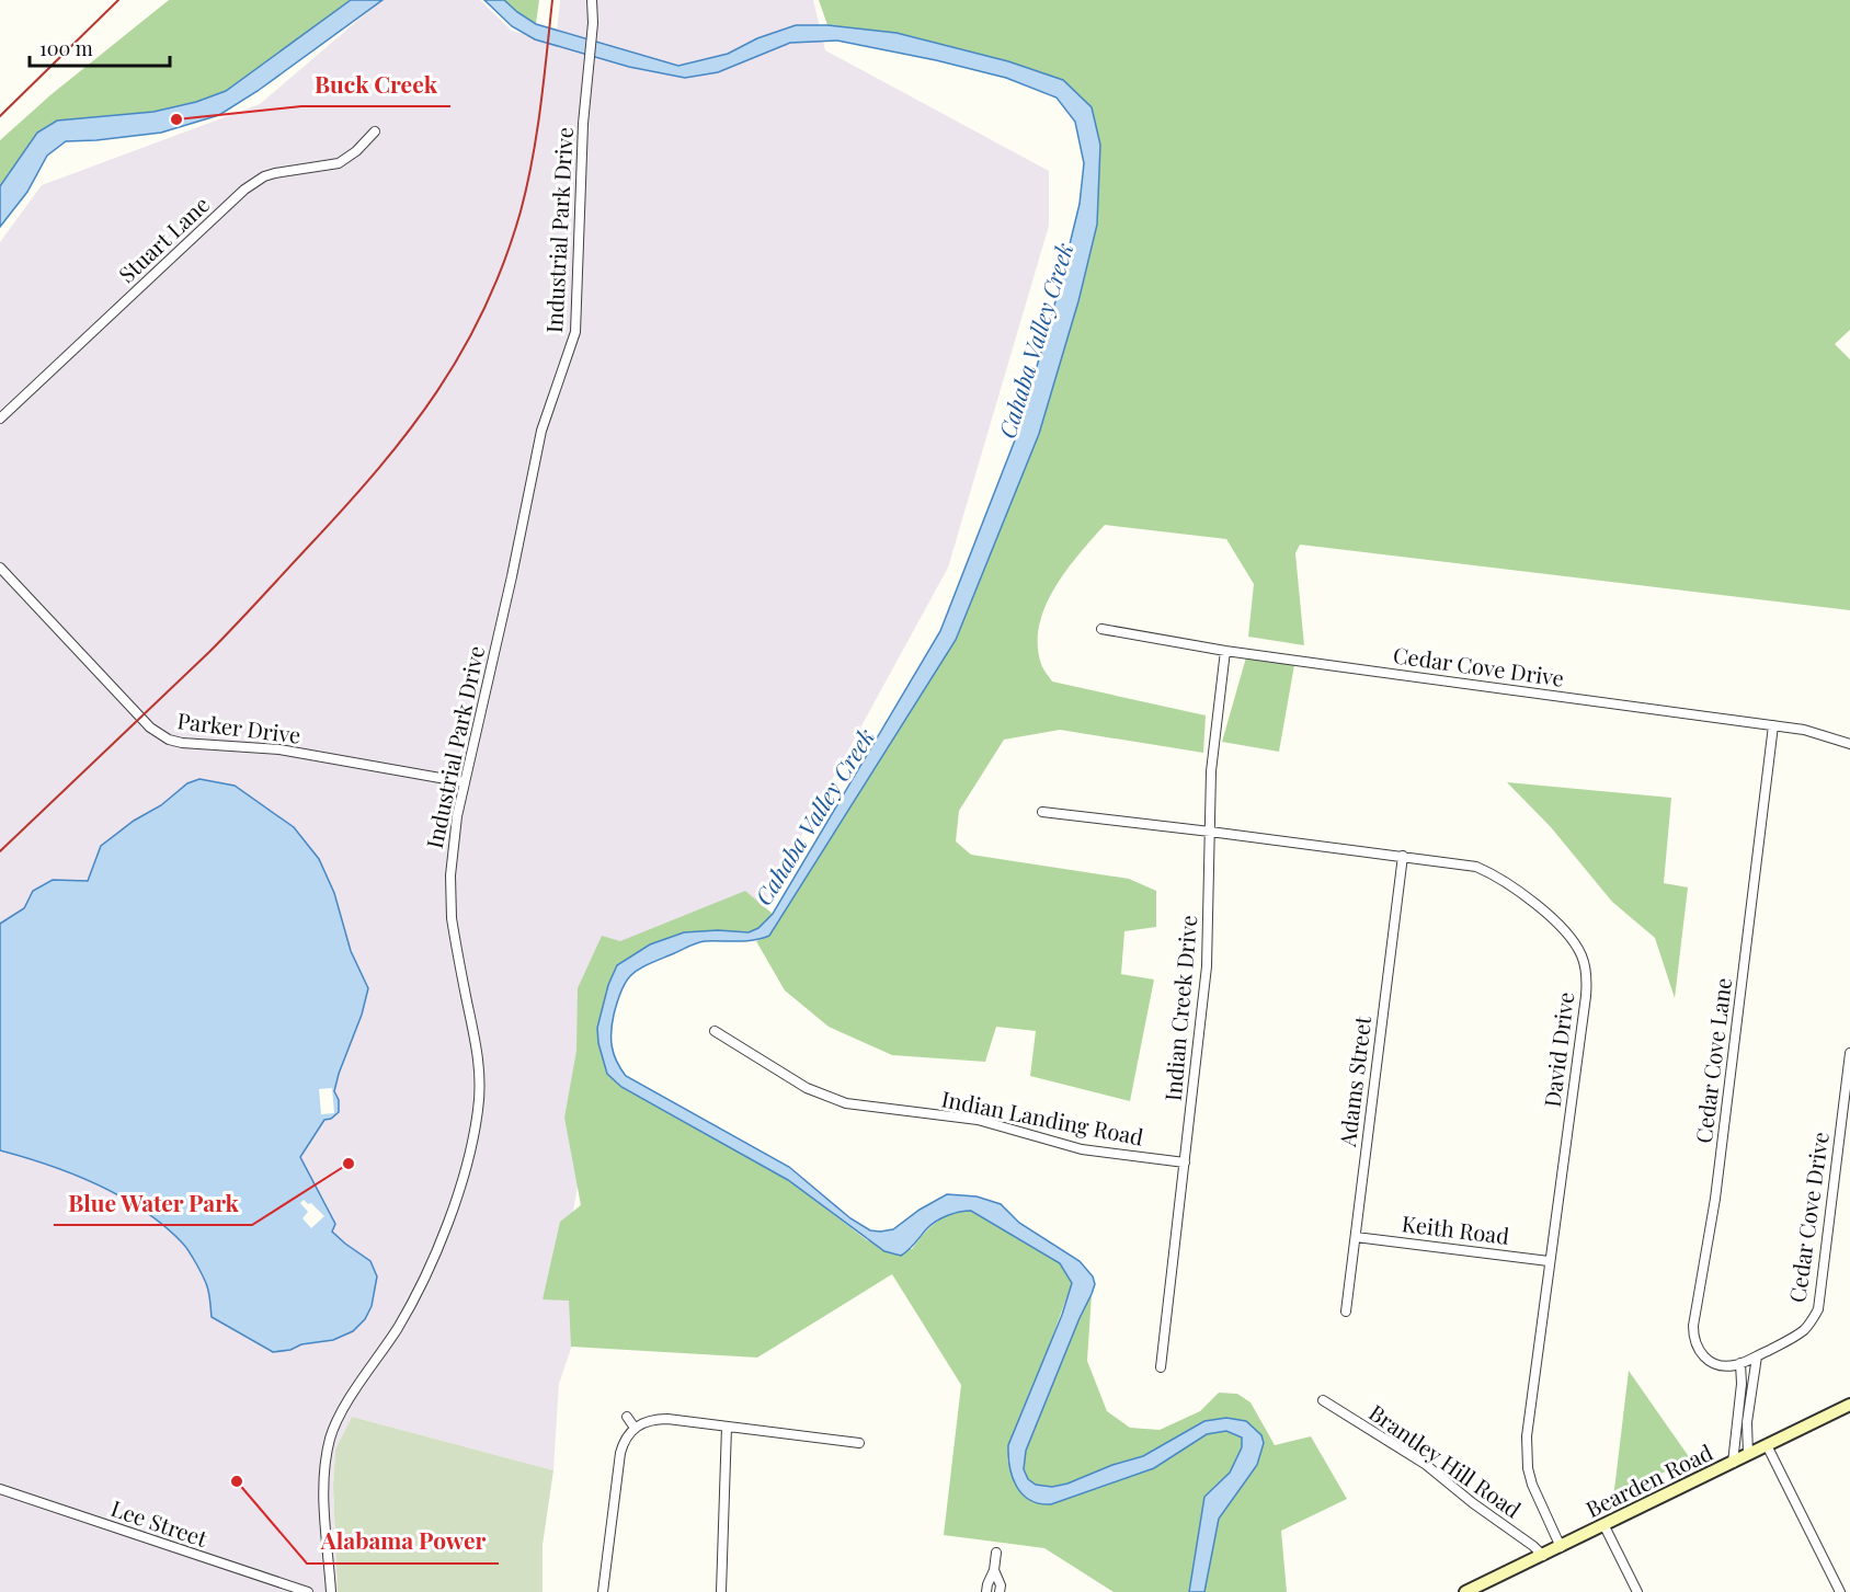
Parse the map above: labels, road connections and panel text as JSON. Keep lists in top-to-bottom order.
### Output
{
  "streets": {
    "street": [
      "Industrial Park Drive",
      "Stuart Lane",
      "Cedar Cove Drive",
      "Parker Drive",
      "Indian Creek Drive",
      "David Drive",
      "Cedar Cove Lane",
      "Adams Street",
      "Indian Landing Road",
      "Keith Road",
      "Brantley Hill Road",
      "Bearden Road",
      "Lee Street"
    ]
  },
  "crossings": [
    ["Industrial Park Drive", "Parker Drive"],
    ["Cedar Cove Drive", "Indian Creek Drive"],
    ["Cedar Cove Drive", "Cedar Cove Lane"],
    ["Indian Creek Drive", "David Drive"],
    ["Indian Creek Drive", "Indian Landing Road"],
    ["David Drive", "Adams Street"],
    ["David Drive", "Keith Road"],
    ["David Drive", "Bearden Road"],
    ["Adams Street", "Keith Road"],
    ["Brantley Hill Road", "Bearden Road"]
  ],
  "water": ["Cahaba Valley Creek"],
  "places": ["Buck Creek", "Blue Water Park", "Alabama Power"],
  "scale_bar": "100 m"
}
